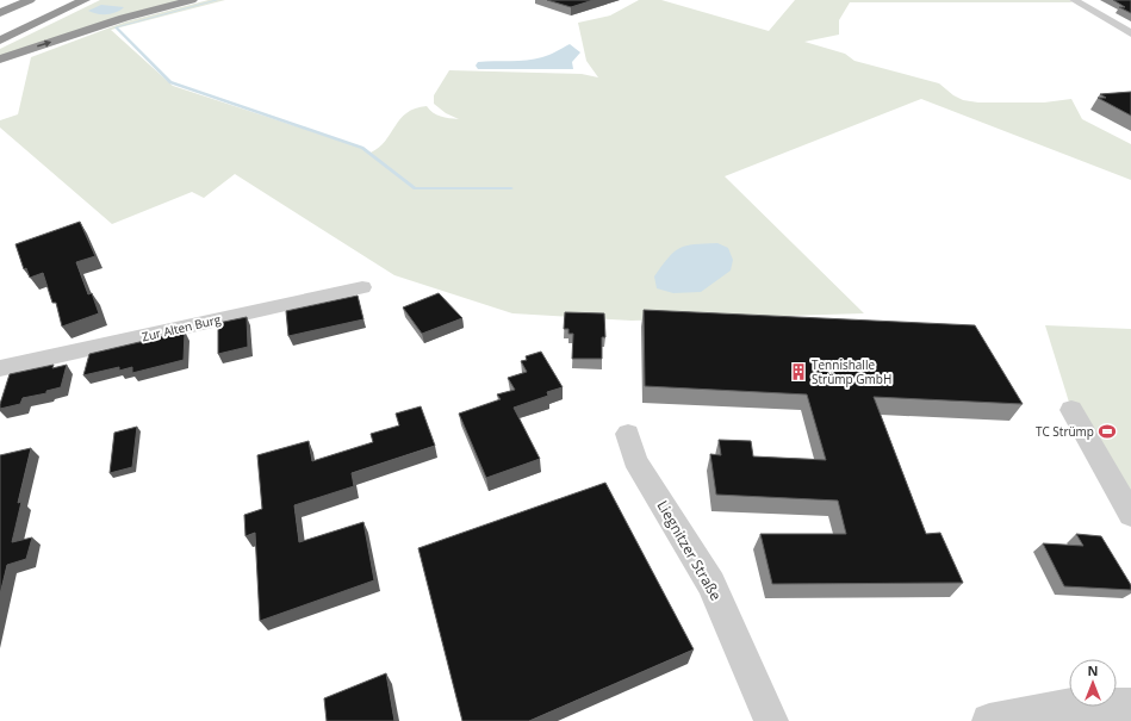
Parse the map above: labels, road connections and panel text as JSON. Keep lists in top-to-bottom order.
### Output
{
  "streets": {
    "street": ["Zur Alten Burg", "Liegnitzer Straße"]
  },
  "places": {
    "building": ["Tennishalle Strümp GmbH"],
    "sports": ["TC Strümp"]
  },
  "north": "top"
}
